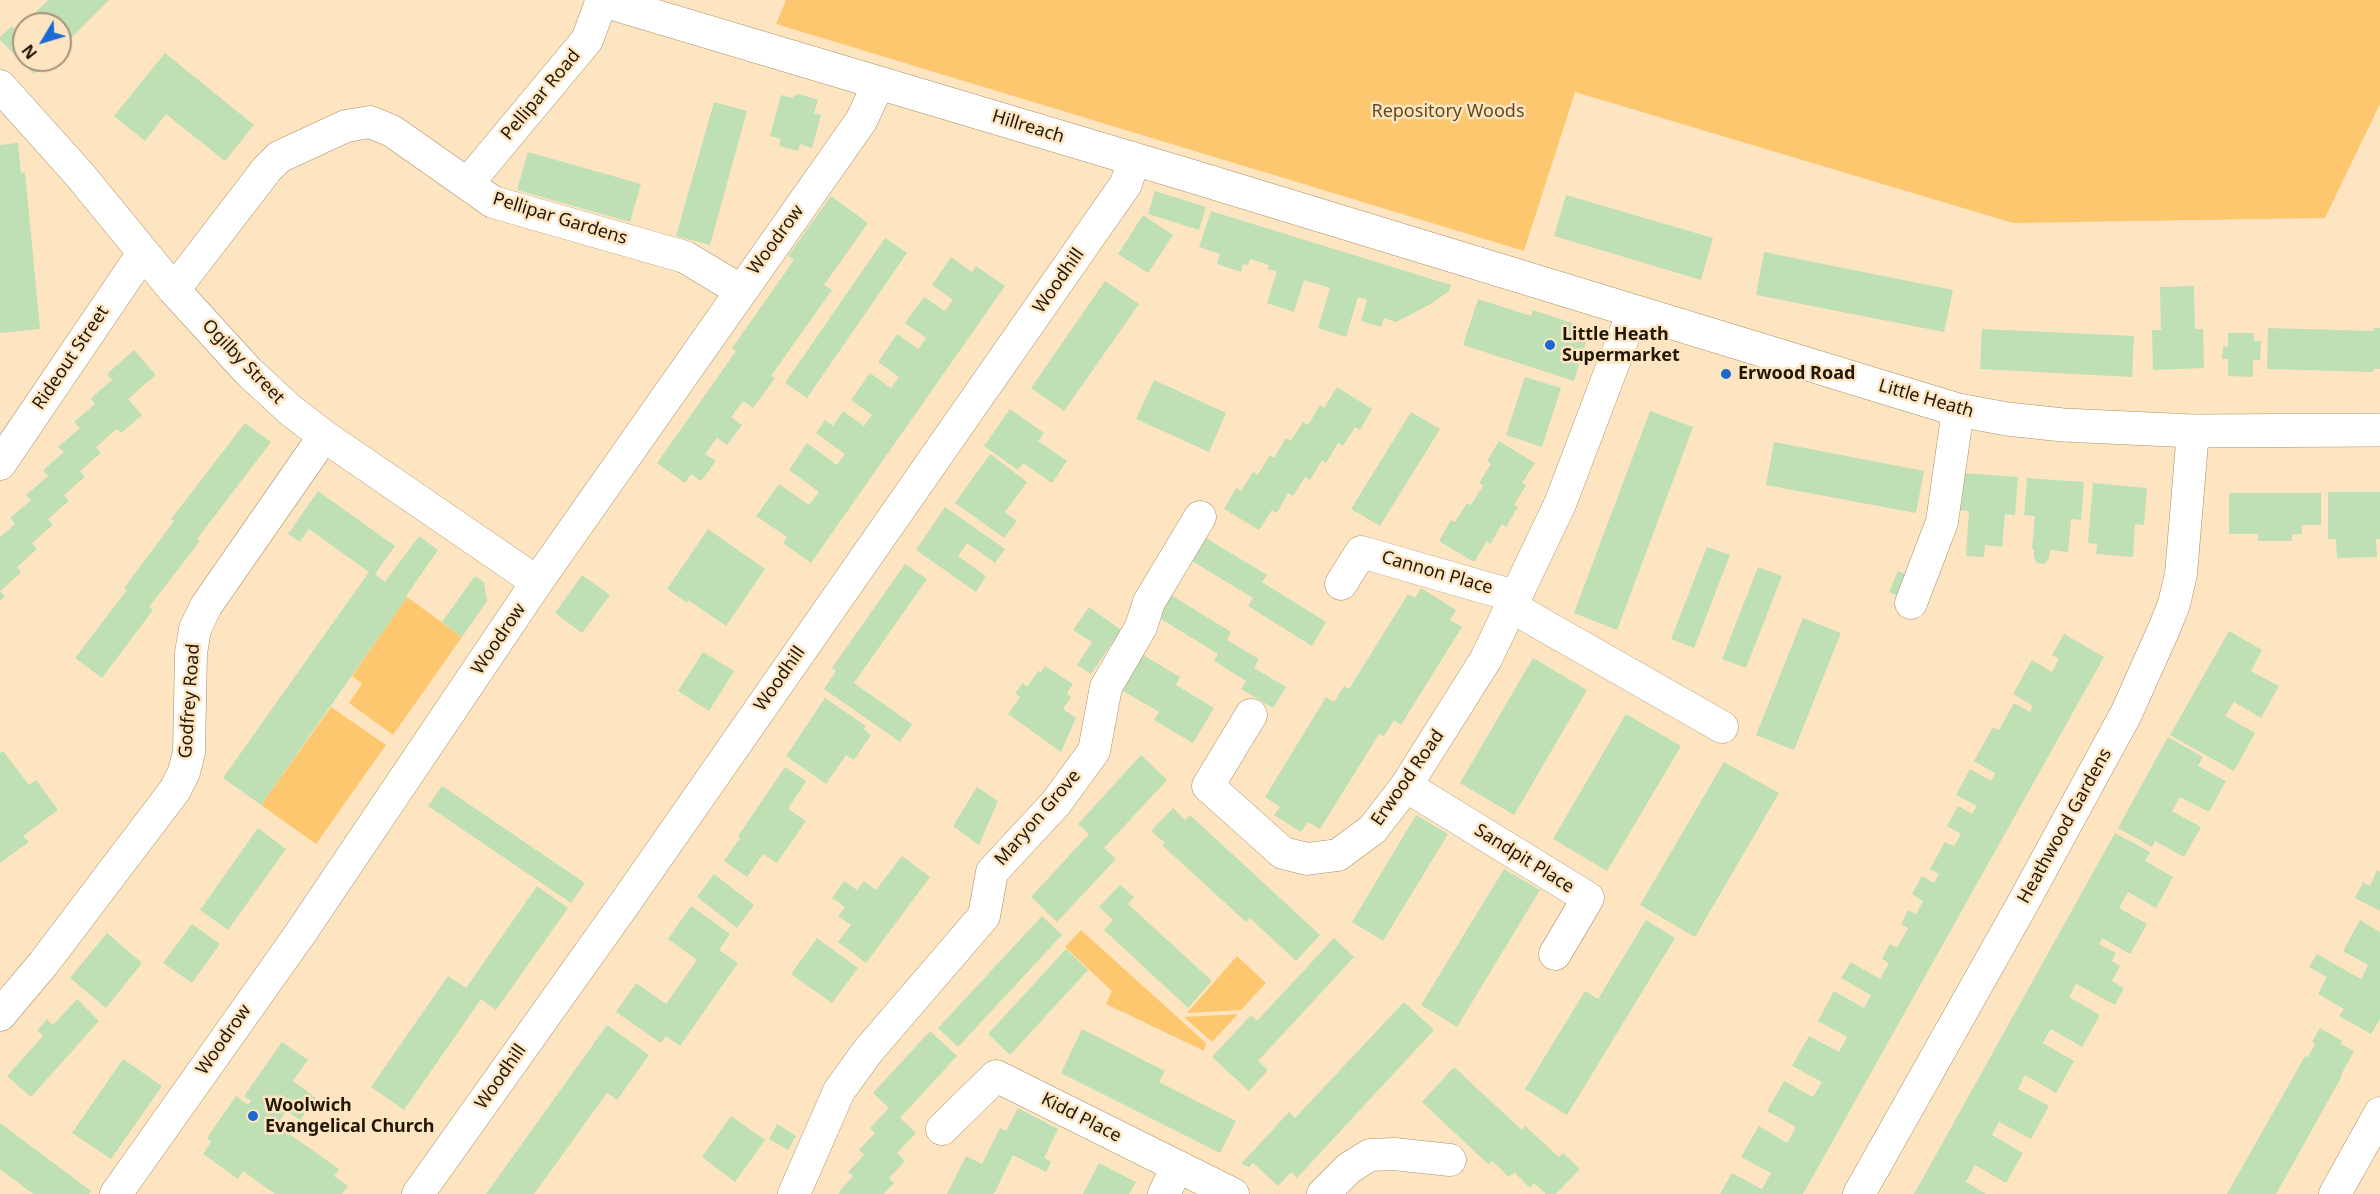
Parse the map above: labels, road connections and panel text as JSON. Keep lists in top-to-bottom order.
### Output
{
  "streets": {
    "main road": ["Hillreach", "Little Heath"],
    "street": [
      "Pellipar Road",
      "Pellipar Gardens",
      "Woodrow",
      "Woodhill",
      "Rideout Street",
      "Ogilby Street",
      "Cannon Place",
      "Godfrey Road",
      "Erwood Road",
      "Maryon Grove",
      "Heathwood Gardens",
      "Sandpit Place",
      "Kidd Place"
    ]
  },
  "crossings": [
    ["Pellipar Road", "Hillreach"],
    ["Pellipar Road", "Pellipar Gardens"],
    ["Hillreach", "Woodrow"],
    ["Hillreach", "Woodhill"],
    ["Hillreach", "Little Heath"],
    ["Pellipar Gardens", "Woodrow"],
    ["Pellipar Gardens", "Ogilby Street"],
    ["Woodrow", "Ogilby Street"],
    ["Rideout Street", "Ogilby Street"],
    ["Ogilby Street", "Godfrey Road"],
    ["Little Heath", "Erwood Road"],
    ["Little Heath", "Heathwood Gardens"],
    ["Cannon Place", "Erwood Road"],
    ["Erwood Road", "Sandpit Place"]
  ],
  "parks": ["Repository Woods"],
  "places": ["Little Heath Supermarket", "Erwood Road", "Woolwich Evangelical Church"],
  "north": "bottom left"
}
